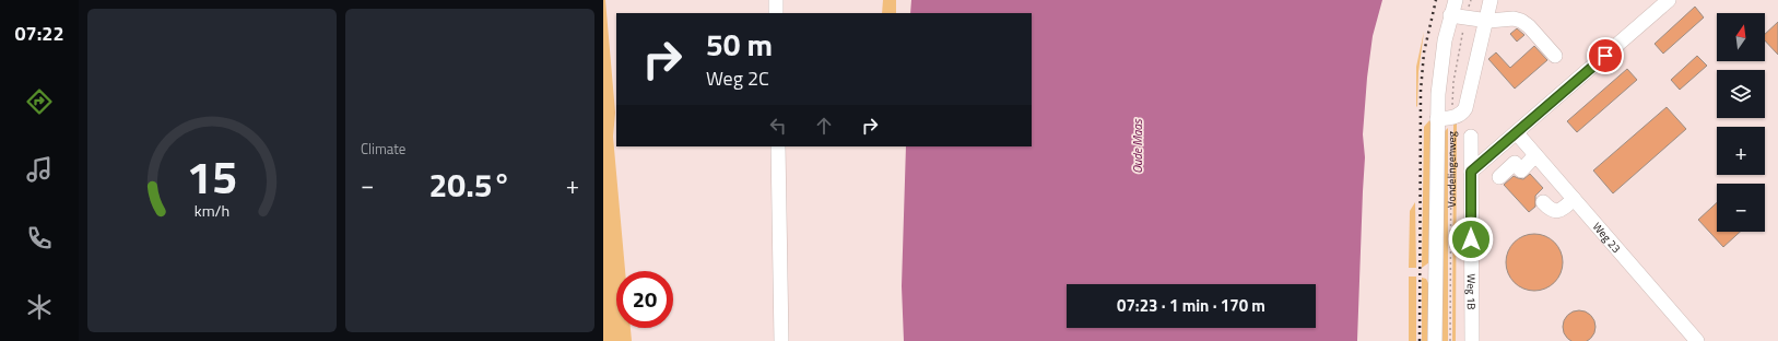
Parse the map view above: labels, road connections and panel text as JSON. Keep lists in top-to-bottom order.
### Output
{
  "streets": {
    "street": ["Vondelingenweg", "Weg 23", "Weg 1B"]
  },
  "water": ["Oude Maas"],
  "north": "top",
  "page": {
    "tabs": "07:22",
    "tile": "Climate",
    "map_buttons": ["+", "−"],
    "turn": ["50 m", "Weg 2C"],
    "heat": ["−", "20.5°", "+"],
    "limit": "20",
    "trip": "07:23 · 1 min · 170 m",
    "gauge": ["15", "km/h"]
  }
}
